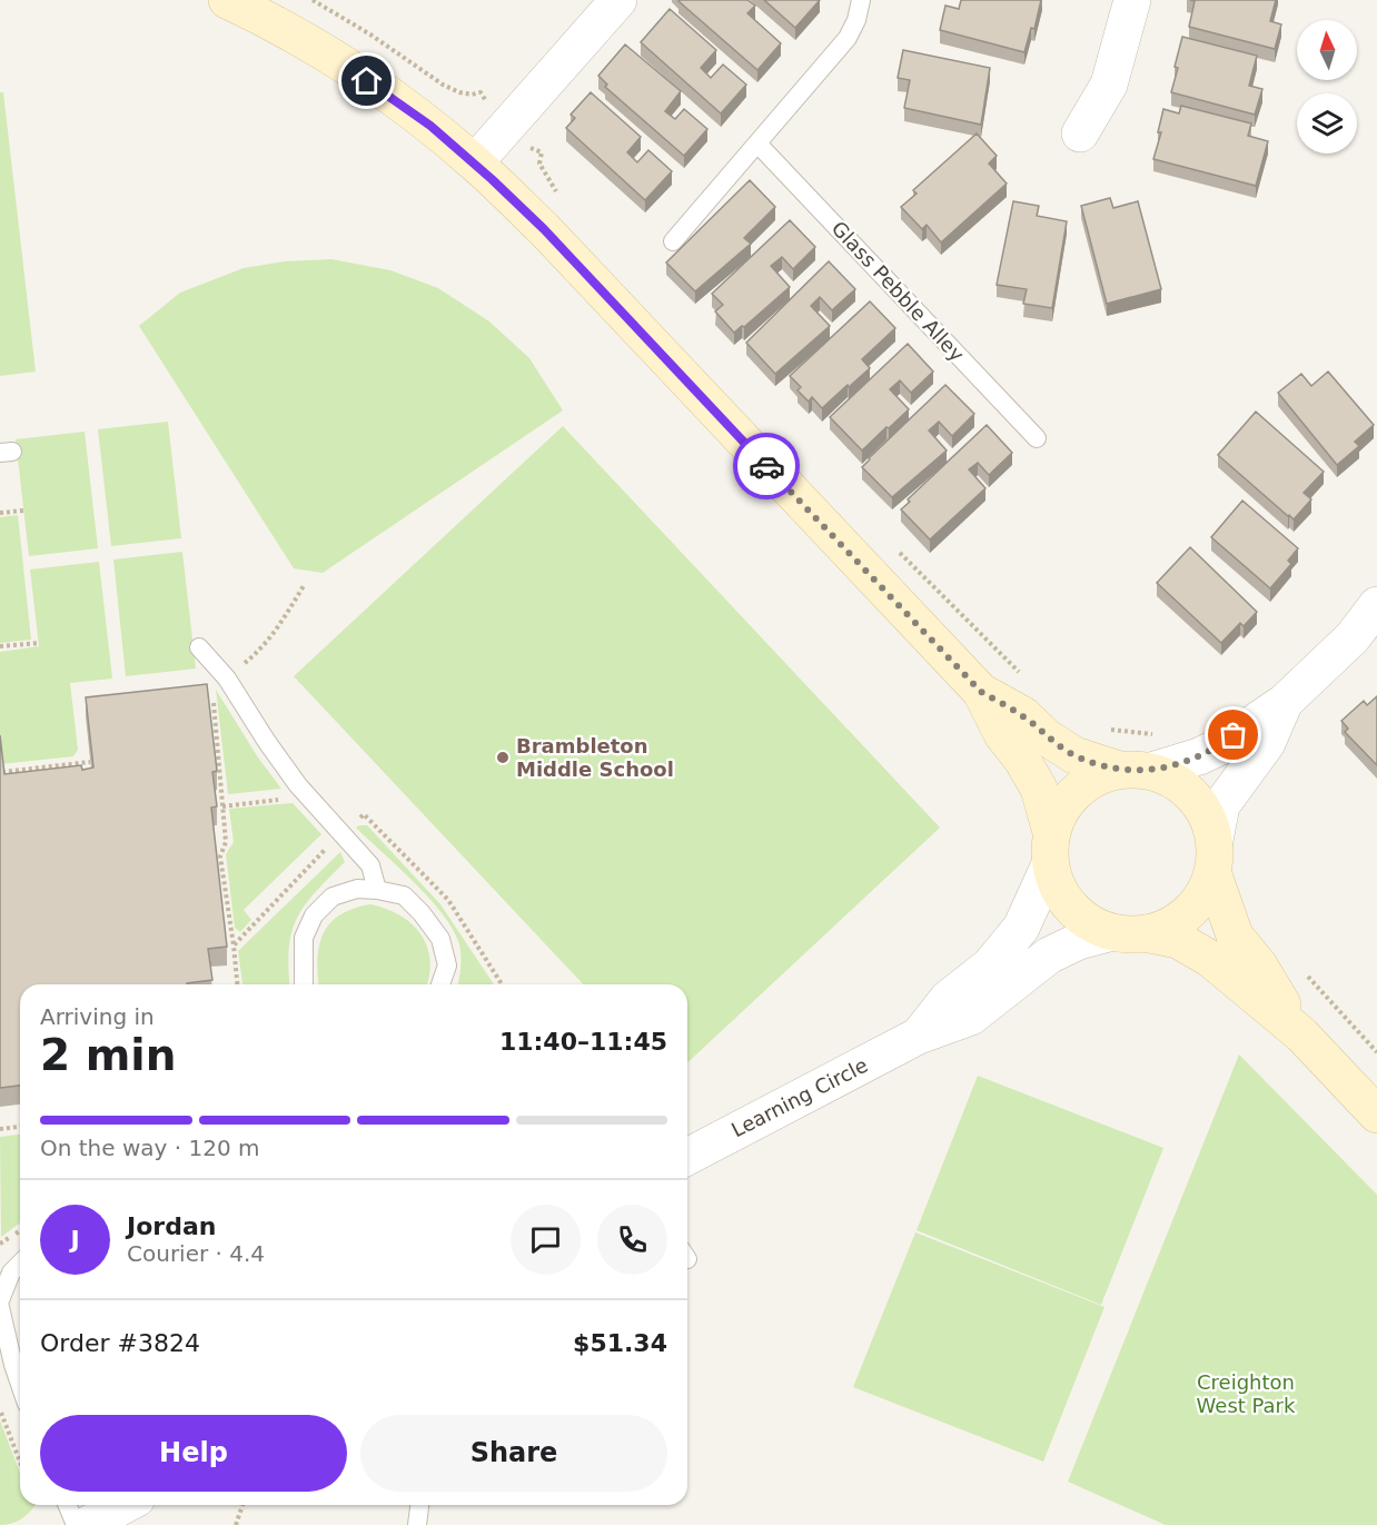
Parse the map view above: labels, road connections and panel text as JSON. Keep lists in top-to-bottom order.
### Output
{
  "streets": {
    "street": ["Learning Circle"],
    "lane": ["Glass Pebble Alley"]
  },
  "parks": ["Creighton West Park"],
  "places": ["Brambleton Middle School"],
  "north": "top",
  "page": {
    "heading": ["2 min", "Arriving in", "11:40–11:45"],
    "panel": [
      "Jordan",
      "Courier · 4.4",
      "Order #3824",
      "$51.34"
    ],
    "bar": "On the way · 120 m",
    "round": "J",
    "buttons": ["Help", "Share"]
  }
}
